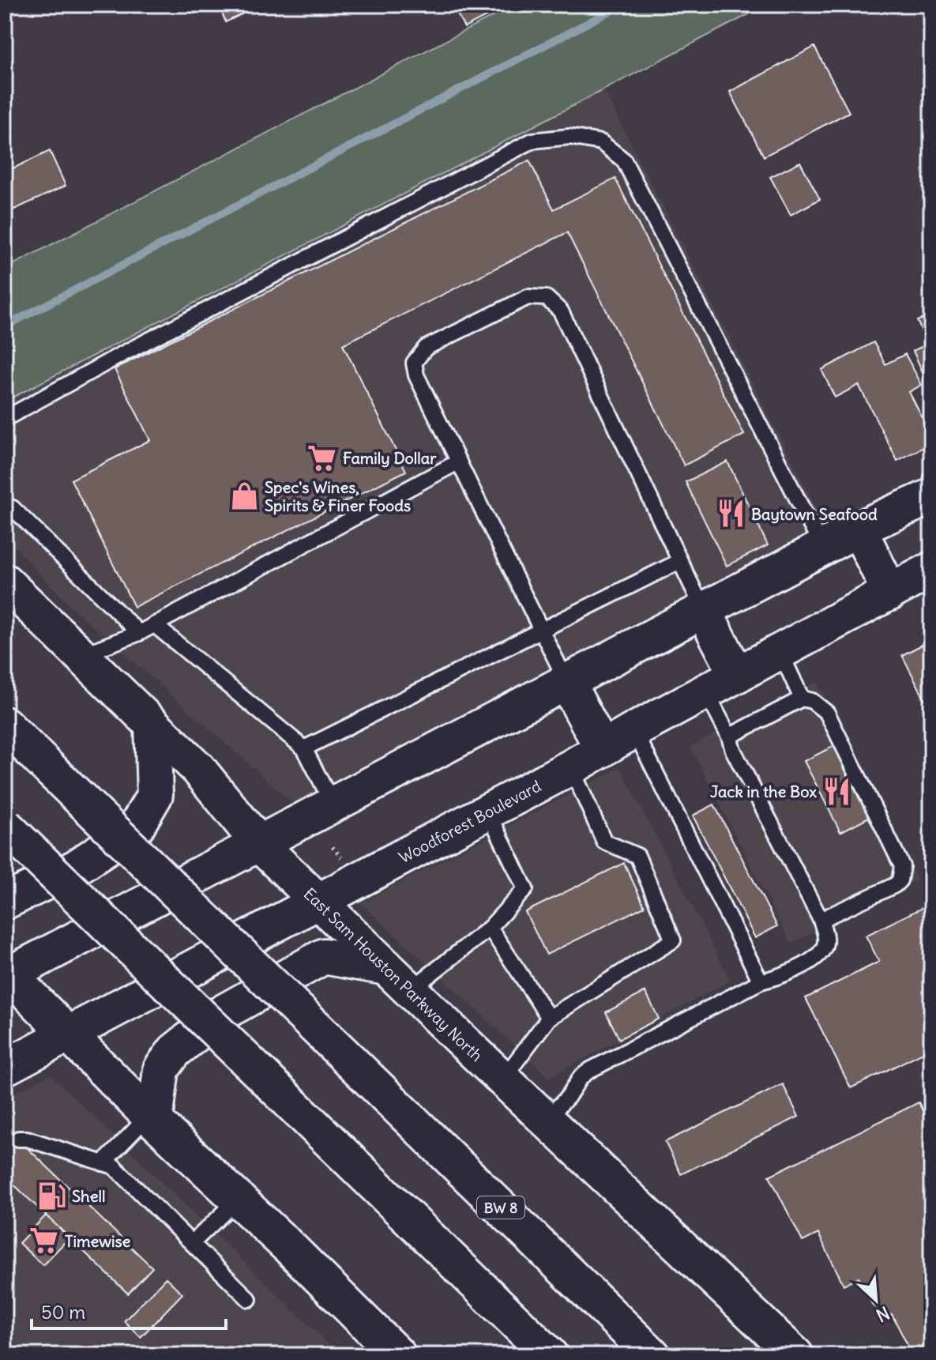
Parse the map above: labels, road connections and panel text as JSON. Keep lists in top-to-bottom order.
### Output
{
  "streets": {
    "main road": ["Woodforest Boulevard", "East Sam Houston Parkway North", "BW 8"]
  },
  "crossings": [
    ["Woodforest Boulevard", "East Sam Houston Parkway North"]
  ],
  "places": {
    "supermarket": ["Family Dollar", "Timewise"],
    "shop": ["Spec's Wines, Spirits & Finer Foods"],
    "restaurant": ["Baytown Seafood", "Jack in the Box"],
    "fuel station": ["Shell"]
  },
  "scale_bar": "50 m",
  "north": "bottom right"
}
